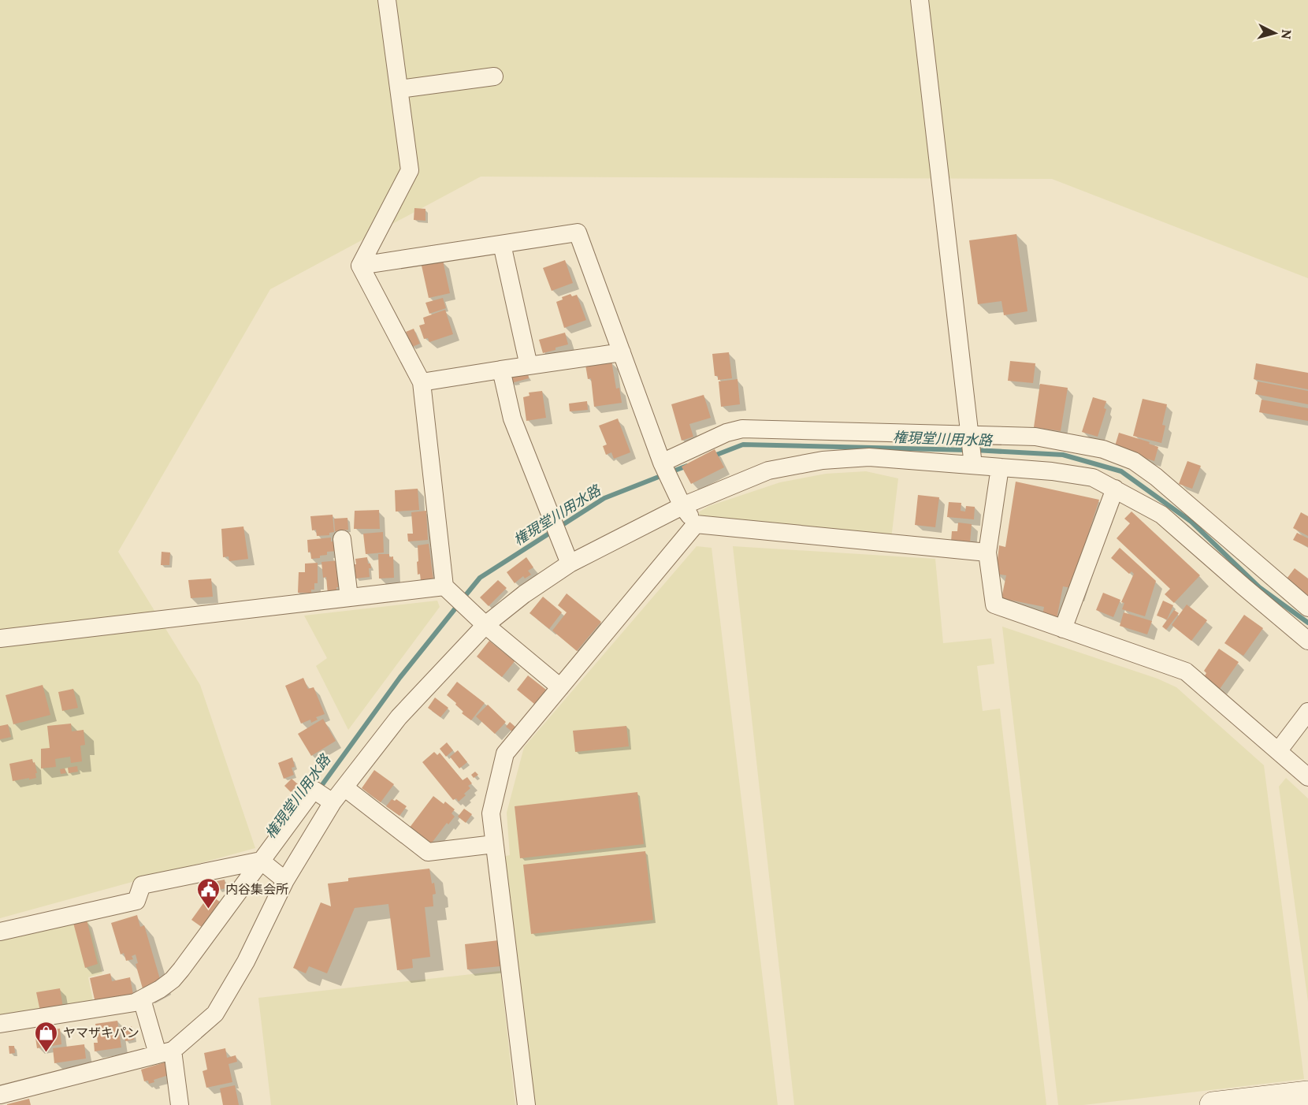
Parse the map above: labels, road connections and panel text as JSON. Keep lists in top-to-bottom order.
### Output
{
  "water": ["権現堂川用水路"],
  "places": {
    "public building": ["内谷集会所"],
    "shop": ["ヤマザキパン"]
  },
  "north": "right"
}
